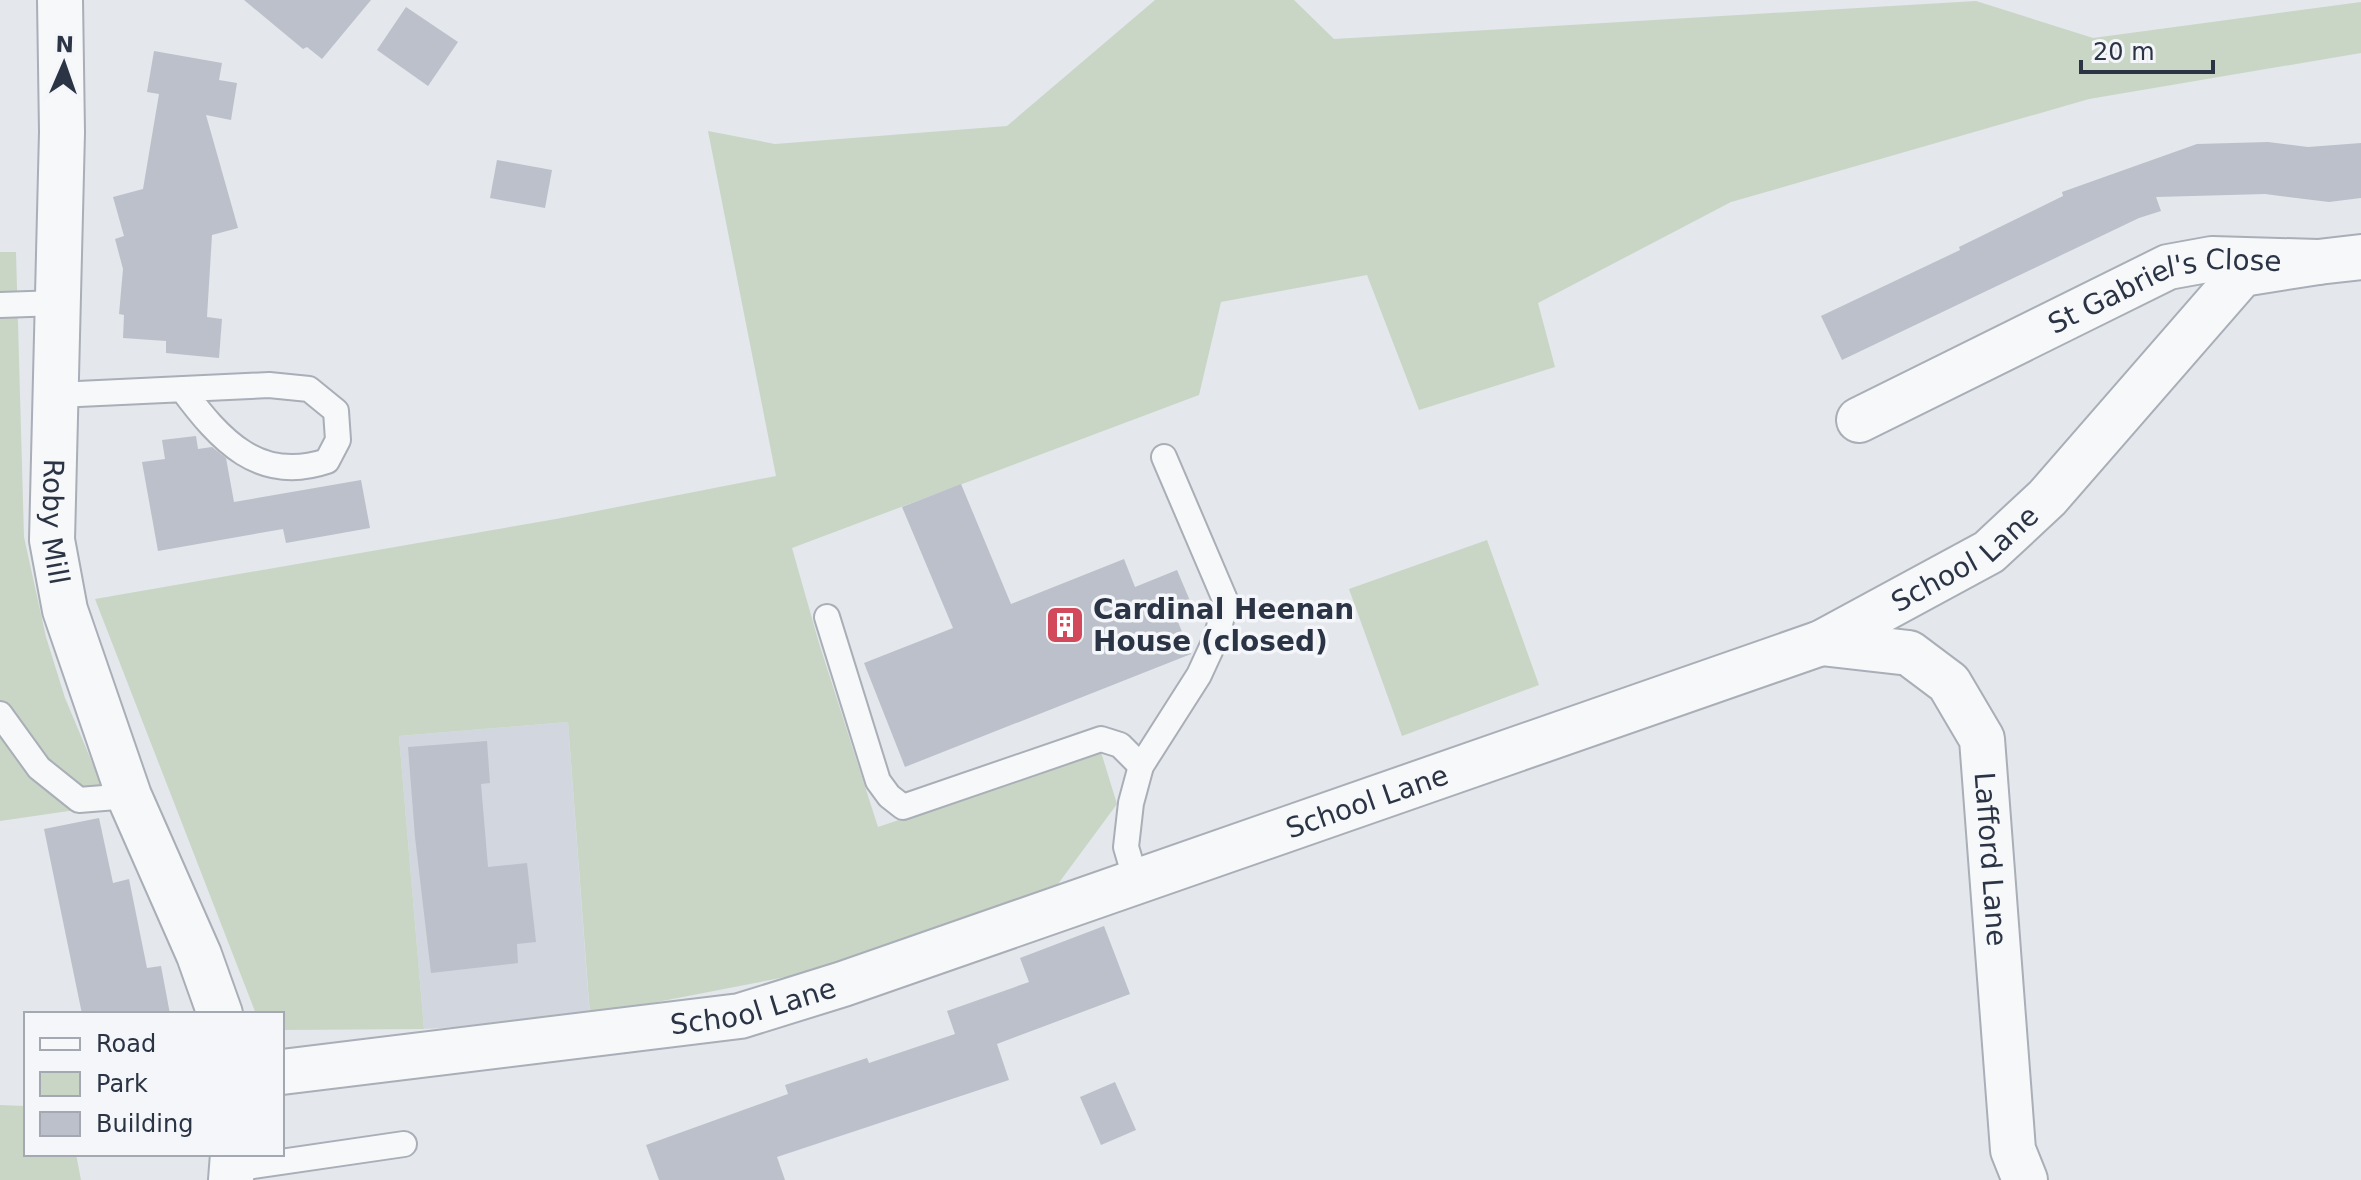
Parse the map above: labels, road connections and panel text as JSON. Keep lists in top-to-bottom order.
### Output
{
  "streets": {
    "street": [
      "St Gabriel's Close",
      "Roby Mill",
      "School Lane",
      "Lafford Lane"
    ]
  },
  "crossings": [
    ["St Gabriel's Close", "School Lane"],
    ["School Lane", "Lafford Lane"]
  ],
  "places": {
    "building": ["Cardinal Heenan House (closed)"]
  },
  "legend": ["Road", "Park", "Building"],
  "scale_bar": "20 m",
  "north": "top"
}
